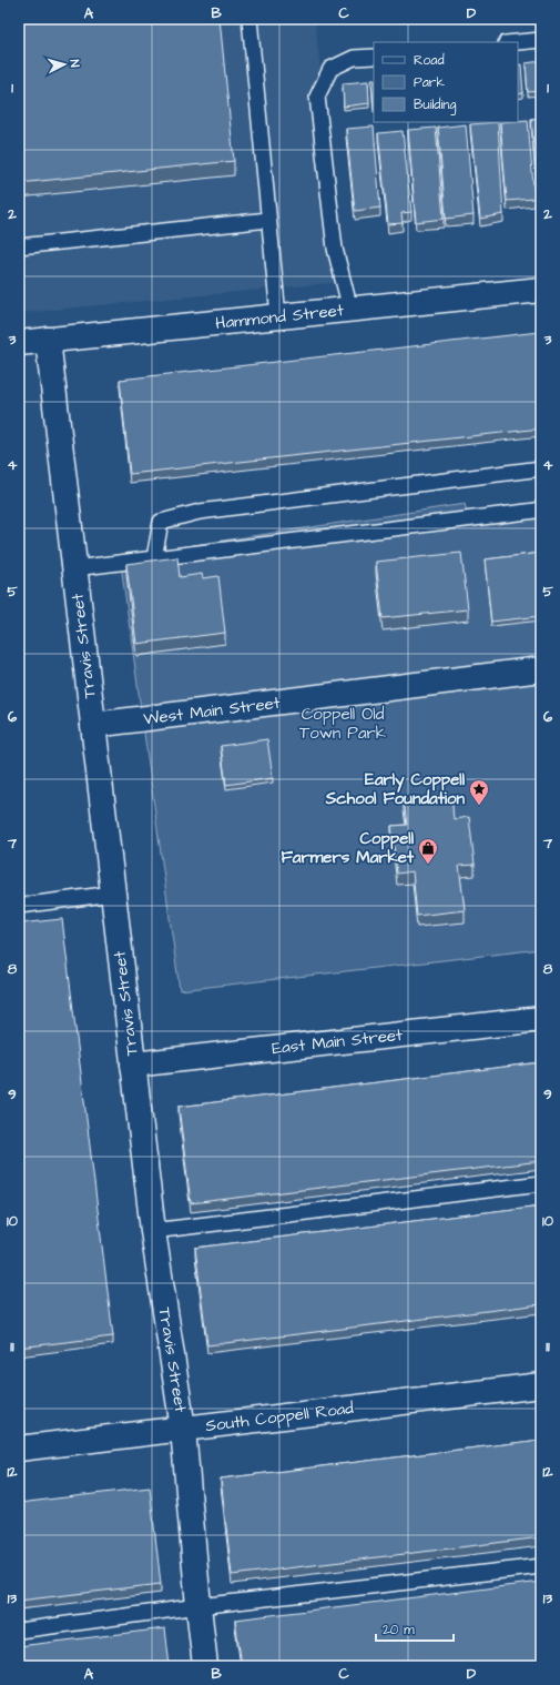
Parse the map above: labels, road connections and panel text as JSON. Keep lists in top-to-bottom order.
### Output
{
  "streets": {
    "street": [
      "Hammond Street",
      "Travis Street",
      "West Main Street",
      "East Main Street",
      "South Coppell Road"
    ]
  },
  "crossings": [
    ["Hammond Street", "Travis Street"],
    ["Travis Street", "West Main Street"],
    ["Travis Street", "East Main Street"],
    ["Travis Street", "South Coppell Road"]
  ],
  "parks": ["Coppell Old Town Park"],
  "places": {
    "place": ["Early Coppell School Foundation"],
    "shop": ["Coppell Farmers Market"]
  },
  "legend": ["Road", "Park", "Building"],
  "scale_bar": "20 m",
  "north": "right",
  "grid": {
    "columns": [
      "A",
      "B",
      "C",
      "D"
    ],
    "rows": [
      "1",
      "2",
      "3",
      "4",
      "5",
      "6",
      "7",
      "8",
      "9",
      "10",
      "11",
      "12",
      "13"
    ]
  }
}
